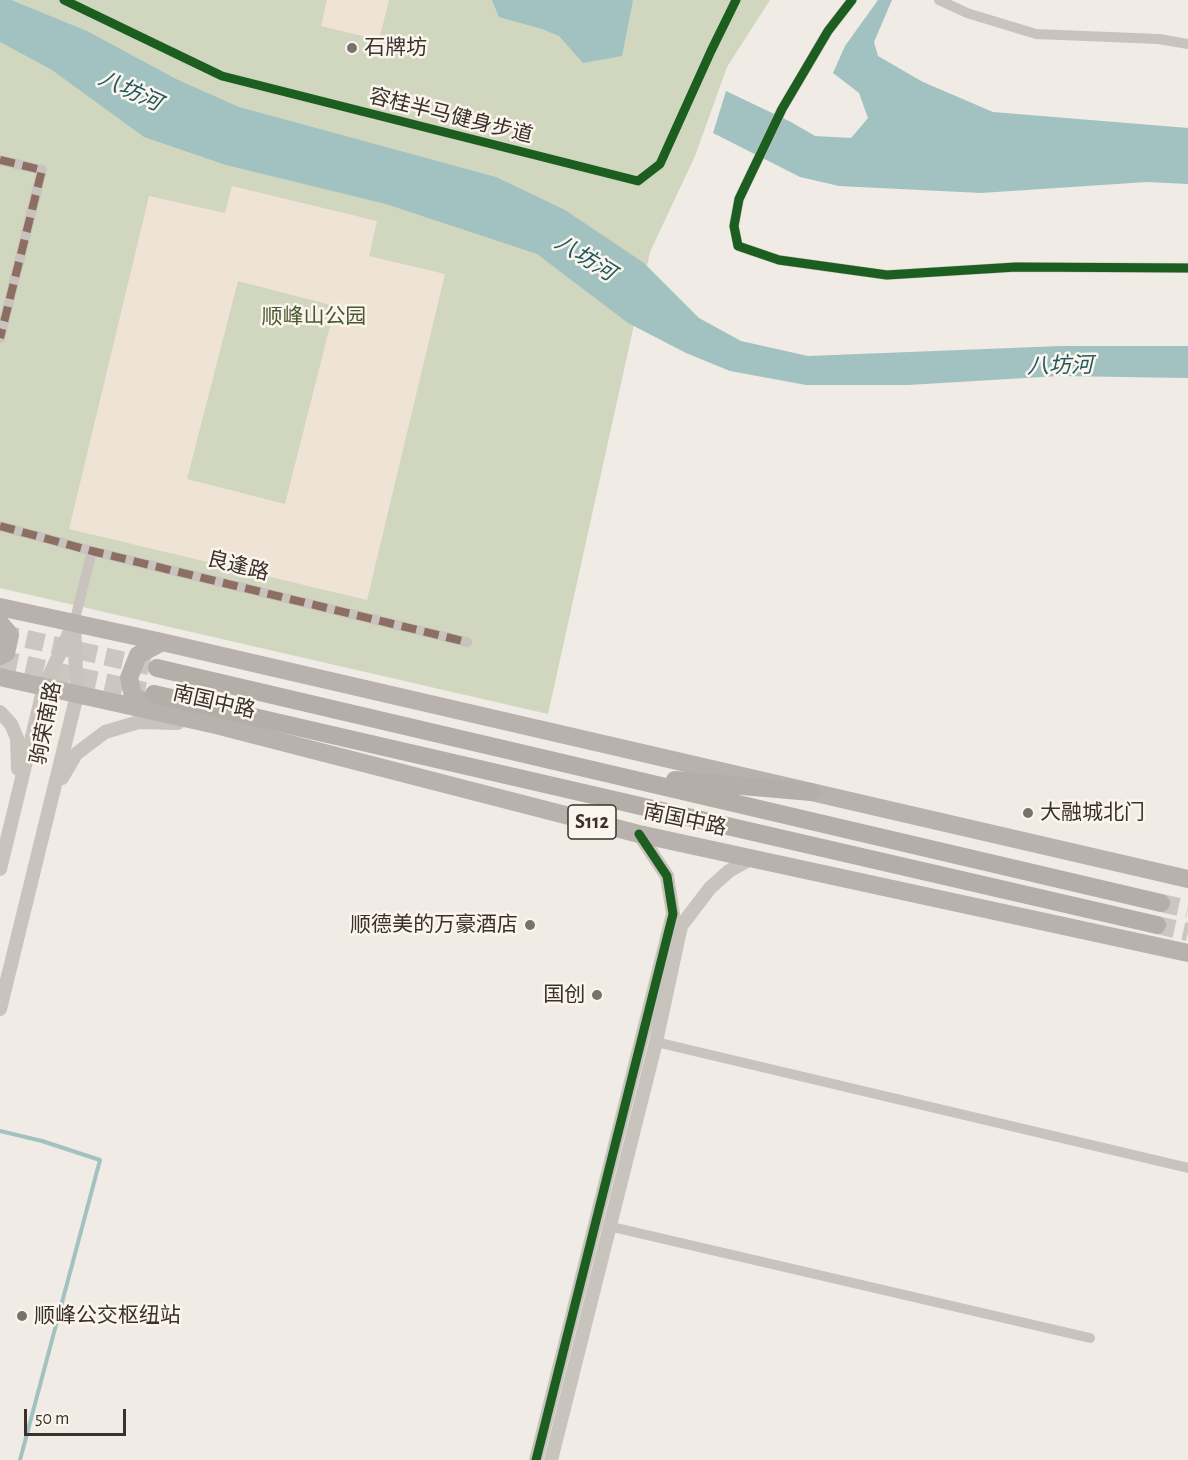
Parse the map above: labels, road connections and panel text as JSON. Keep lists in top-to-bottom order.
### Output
{
  "streets": {
    "highway": ["南国中路", "S112"],
    "street": ["良逢路", "驹荣南路"],
    "cycle path": ["容桂半马健身步道"]
  },
  "crossings": [
    ["南国中路", "驹荣南路"]
  ],
  "water": ["八坊河"],
  "parks": ["顺峰山公园"],
  "places": [
    "石牌坊",
    "大融城北门",
    "顺德美的万豪酒店",
    "国创",
    "顺峰公交枢纽站"
  ],
  "scale_bar": "50 m"
}
